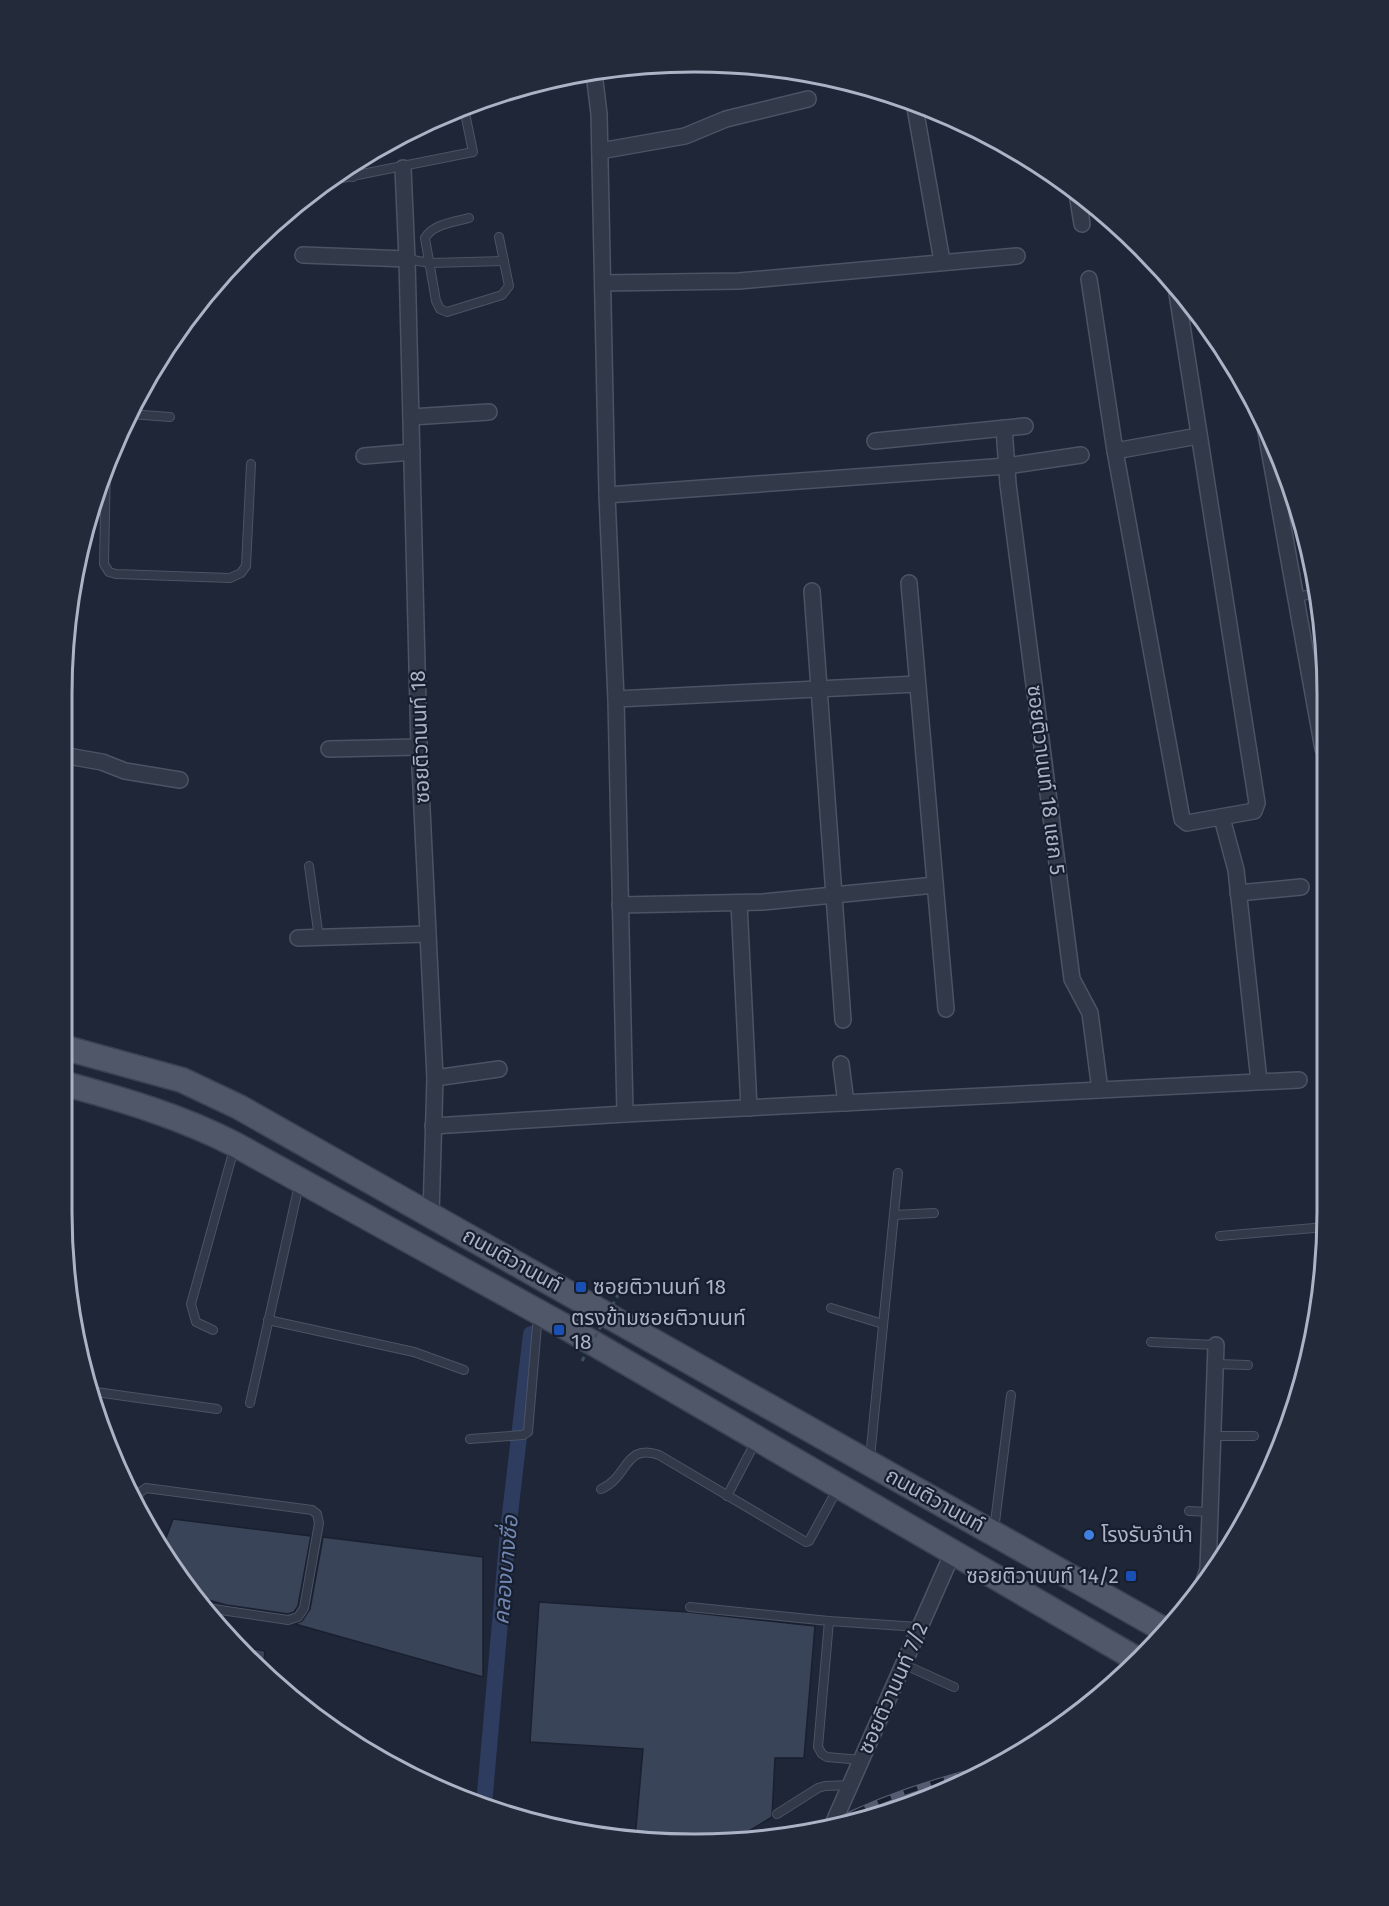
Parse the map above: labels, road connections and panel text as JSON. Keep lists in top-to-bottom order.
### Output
{
  "streets": {
    "main road": ["ถนนติวานนท์"],
    "street": ["ซอยติวานนท์ 18", "ซอยติวานนท์ 18 แยก 5", "ซอยติวานนท์ 7/2"]
  },
  "crossings": [
    ["ซอยติวานนท์ 18", "ถนนติวานนท์"],
    ["ถนนติวานนท์", "ซอยติวานนท์ 7/2"]
  ],
  "water": ["คลองบางซื่อ"],
  "places": {
    "transit": ["ซอยติวานนท์ 18", "ตรงข้ามซอยติวานนท์ 18", "ซอยติวานนท์ 14/2"],
    "other": ["โรงรับจำนำ"]
  }
}
